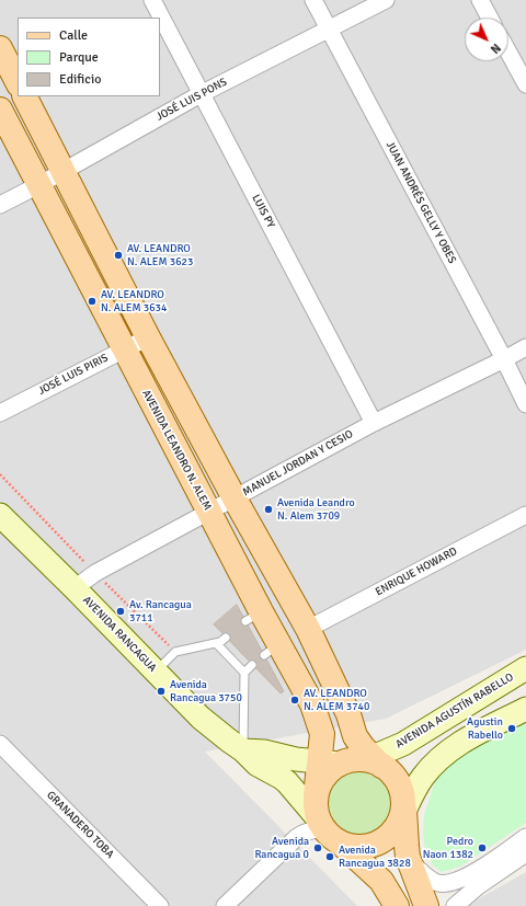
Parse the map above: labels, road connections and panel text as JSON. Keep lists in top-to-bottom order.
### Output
{
  "streets": {
    "main road": ["AVENIDA LEANDRO N. ALEM", "AVENIDA RANCAGUA", "AVENIDA AGUSTÍN RABELLO"],
    "street": [
      "JOSÉ LUIS PONS",
      "JUAN ANDRÉS GELLY Y OBES",
      "LUIS PY",
      "JOSÉ LUIS PIRIS",
      "MANUEL JORDAN Y CESIO",
      "ENRIQUE HOWARD",
      "GRANADERO TOBA"
    ]
  },
  "crossings": [
    ["JOSÉ LUIS PONS", "JUAN ANDRÉS GELLY Y OBES"],
    ["JOSÉ LUIS PONS", "LUIS PY"],
    ["JOSÉ LUIS PONS", "AVENIDA LEANDRO N. ALEM"],
    ["JUAN ANDRÉS GELLY Y OBES", "MANUEL JORDAN Y CESIO"],
    ["LUIS PY", "MANUEL JORDAN Y CESIO"],
    ["JOSÉ LUIS PIRIS", "AVENIDA LEANDRO N. ALEM"],
    ["AVENIDA LEANDRO N. ALEM", "MANUEL JORDAN Y CESIO"],
    ["AVENIDA LEANDRO N. ALEM", "AVENIDA RANCAGUA"],
    ["AVENIDA LEANDRO N. ALEM", "AVENIDA AGUSTÍN RABELLO"],
    ["MANUEL JORDAN Y CESIO", "AVENIDA RANCAGUA"],
    ["AVENIDA RANCAGUA", "AVENIDA AGUSTÍN RABELLO"]
  ],
  "places": [
    "AV. LEANDRO N. ALEM 3623",
    "AV. LEANDRO N. ALEM 3634",
    "Avenida Leandro N. Alem 3709",
    "Av. Rancagua 3711",
    "Avenida Rancagua 3750",
    "AV. LEANDRO N. ALEM 3740",
    "Agustin Rabello",
    "Avenida Rancagua 0",
    "Pedro Naon 1382",
    "Avenida Rancagua 3828"
  ],
  "legend": ["Calle", "Parque", "Edificio"],
  "north": "bottom right"
}
